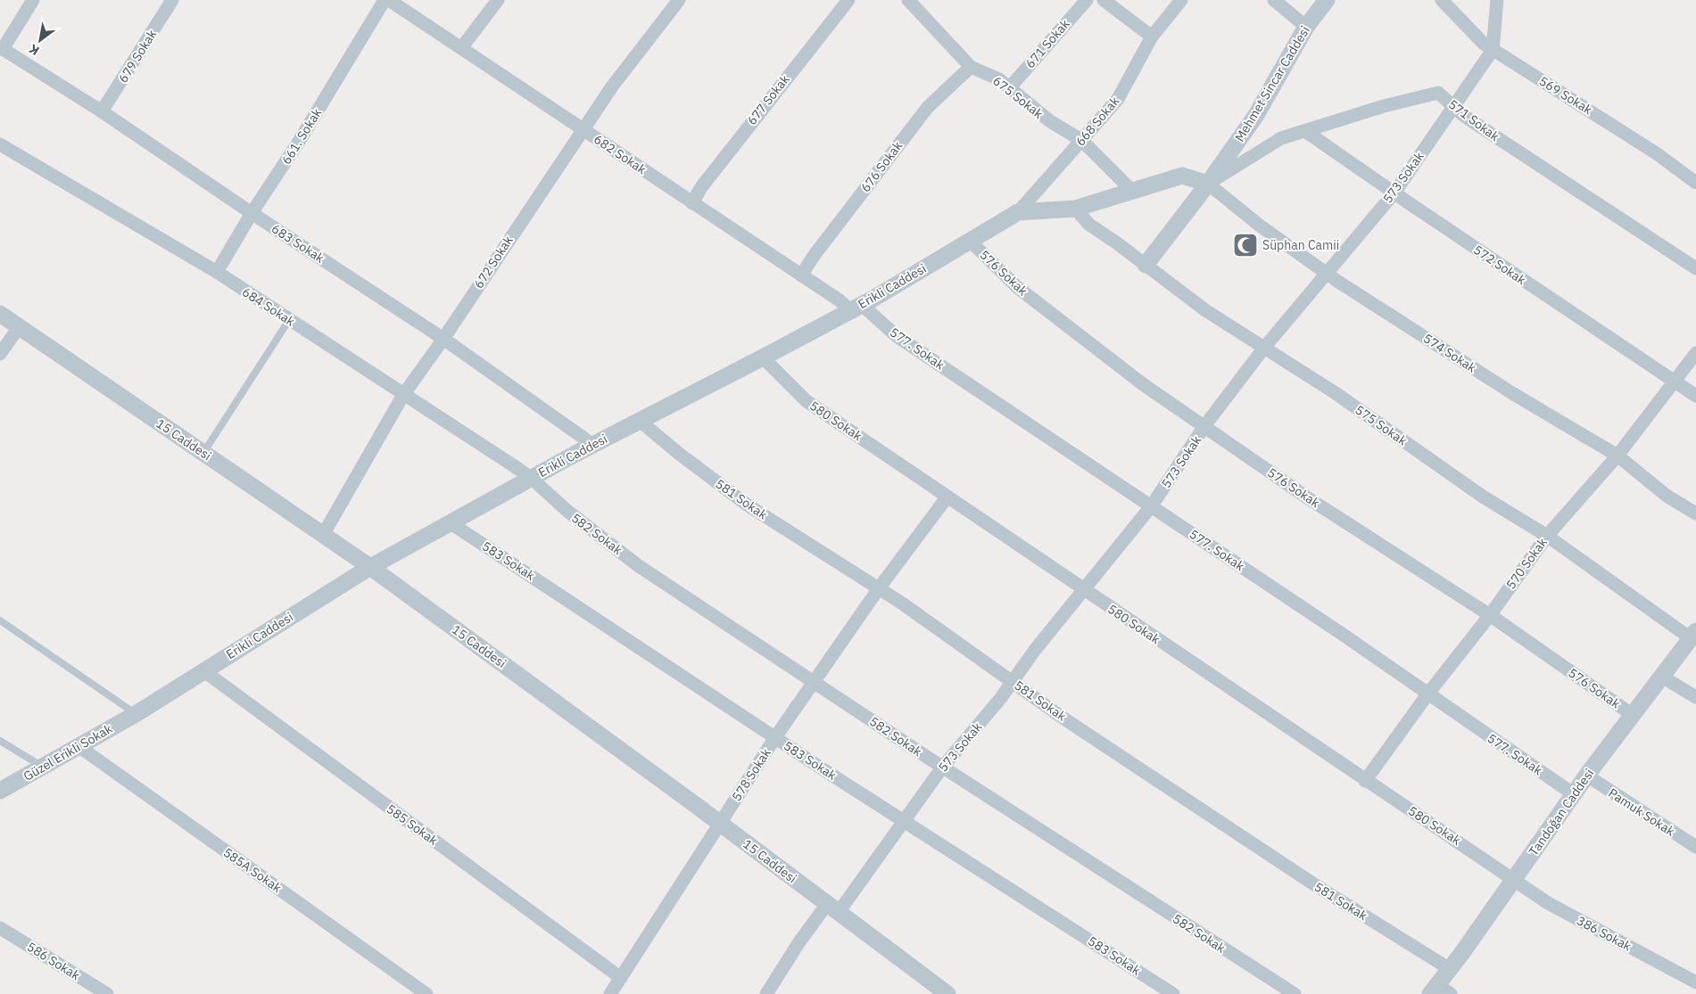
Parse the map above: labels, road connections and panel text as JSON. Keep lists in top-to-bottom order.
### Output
{
  "streets": {
    "street": [
      "671 Sokak",
      "679 Sokak",
      "Mehmet Sincar Caddesi",
      "569 Sokak",
      "675 Sokak",
      "677 Sokak",
      "571 Sokak",
      "668 Sokak",
      "661. Sokak",
      "682 Sokak",
      "676 Sokak",
      "573 Sokak",
      "683 Sokak",
      "672 Sokak",
      "572 Sokak",
      "576 Sokak",
      "Erikli Caddesi",
      "684 Sokak",
      "577. Sokak",
      "574 Sokak",
      "580 Sokak",
      "575 Sokak",
      "15 Caddesi",
      "581 Sokak",
      "582 Sokak",
      "583 Sokak",
      "570 Sokak",
      "Güzel Erikli Sokak",
      "578 Sokak",
      "Tandoğan Caddesi",
      "Pamuk Sokak",
      "585 Sokak",
      "585A Sokak",
      "386 Sokak",
      "586 Sokak"
    ]
  },
  "crossings": [
    ["671 Sokak", "675 Sokak"],
    ["679 Sokak", "683 Sokak"],
    ["Mehmet Sincar Caddesi", "571 Sokak"],
    ["Mehmet Sincar Caddesi", "574 Sokak"],
    ["Mehmet Sincar Caddesi", "575 Sokak"],
    ["569 Sokak", "573 Sokak"],
    ["675 Sokak", "668 Sokak"],
    ["675 Sokak", "676 Sokak"],
    ["677 Sokak", "682 Sokak"],
    ["571 Sokak", "573 Sokak"],
    ["571 Sokak", "572 Sokak"],
    ["571 Sokak", "574 Sokak"],
    ["668 Sokak", "Erikli Caddesi"],
    ["661. Sokak", "683 Sokak"],
    ["661. Sokak", "684 Sokak"],
    ["682 Sokak", "676 Sokak"],
    ["682 Sokak", "672 Sokak"],
    ["682 Sokak", "Erikli Caddesi"],
    ["682 Sokak", "577. Sokak"],
    ["573 Sokak", "572 Sokak"],
    ["573 Sokak", "576 Sokak"],
    ["573 Sokak", "577. Sokak"],
    ["573 Sokak", "574 Sokak"],
    ["573 Sokak", "580 Sokak"],
    ["573 Sokak", "575 Sokak"],
    ["573 Sokak", "15 Caddesi"],
    ["573 Sokak", "581 Sokak"],
    ["573 Sokak", "582 Sokak"],
    ["573 Sokak", "583 Sokak"],
    ["683 Sokak", "672 Sokak"],
    ["683 Sokak", "Erikli Caddesi"],
    ["672 Sokak", "684 Sokak"],
    ["672 Sokak", "15 Caddesi"],
    ["572 Sokak", "570 Sokak"],
    ["576 Sokak", "Erikli Caddesi"],
    ["576 Sokak", "570 Sokak"],
    ["576 Sokak", "Tandoğan Caddesi"],
    ["Erikli Caddesi", "684 Sokak"],
    ["Erikli Caddesi", "577. Sokak"],
    ["Erikli Caddesi", "580 Sokak"],
    ["Erikli Caddesi", "15 Caddesi"],
    ["Erikli Caddesi", "581 Sokak"],
    ["Erikli Caddesi", "582 Sokak"],
    ["Erikli Caddesi", "583 Sokak"],
    ["Erikli Caddesi", "Güzel Erikli Sokak"],
    ["Erikli Caddesi", "585 Sokak"],
    ["684 Sokak", "582 Sokak"],
    ["577. Sokak", "570 Sokak"],
    ["577. Sokak", "Tandoğan Caddesi"],
    ["574 Sokak", "570 Sokak"],
    ["580 Sokak", "570 Sokak"],
    ["580 Sokak", "578 Sokak"],
    ["580 Sokak", "Tandoğan Caddesi"],
    ["580 Sokak", "386 Sokak"],
    ["575 Sokak", "570 Sokak"],
    ["575 Sokak", "Tandoğan Caddesi"],
    ["15 Caddesi", "578 Sokak"],
    ["581 Sokak", "578 Sokak"],
    ["581 Sokak", "Tandoğan Caddesi"],
    ["582 Sokak", "578 Sokak"],
    ["583 Sokak", "578 Sokak"],
    ["Güzel Erikli Sokak", "585A Sokak"],
    ["578 Sokak", "585 Sokak"],
    ["Tandoğan Caddesi", "Pamuk Sokak"],
    ["Tandoğan Caddesi", "386 Sokak"]
  ],
  "places": {
    "mosque": ["Süphan Camii"]
  },
  "north": "bottom left"
}
